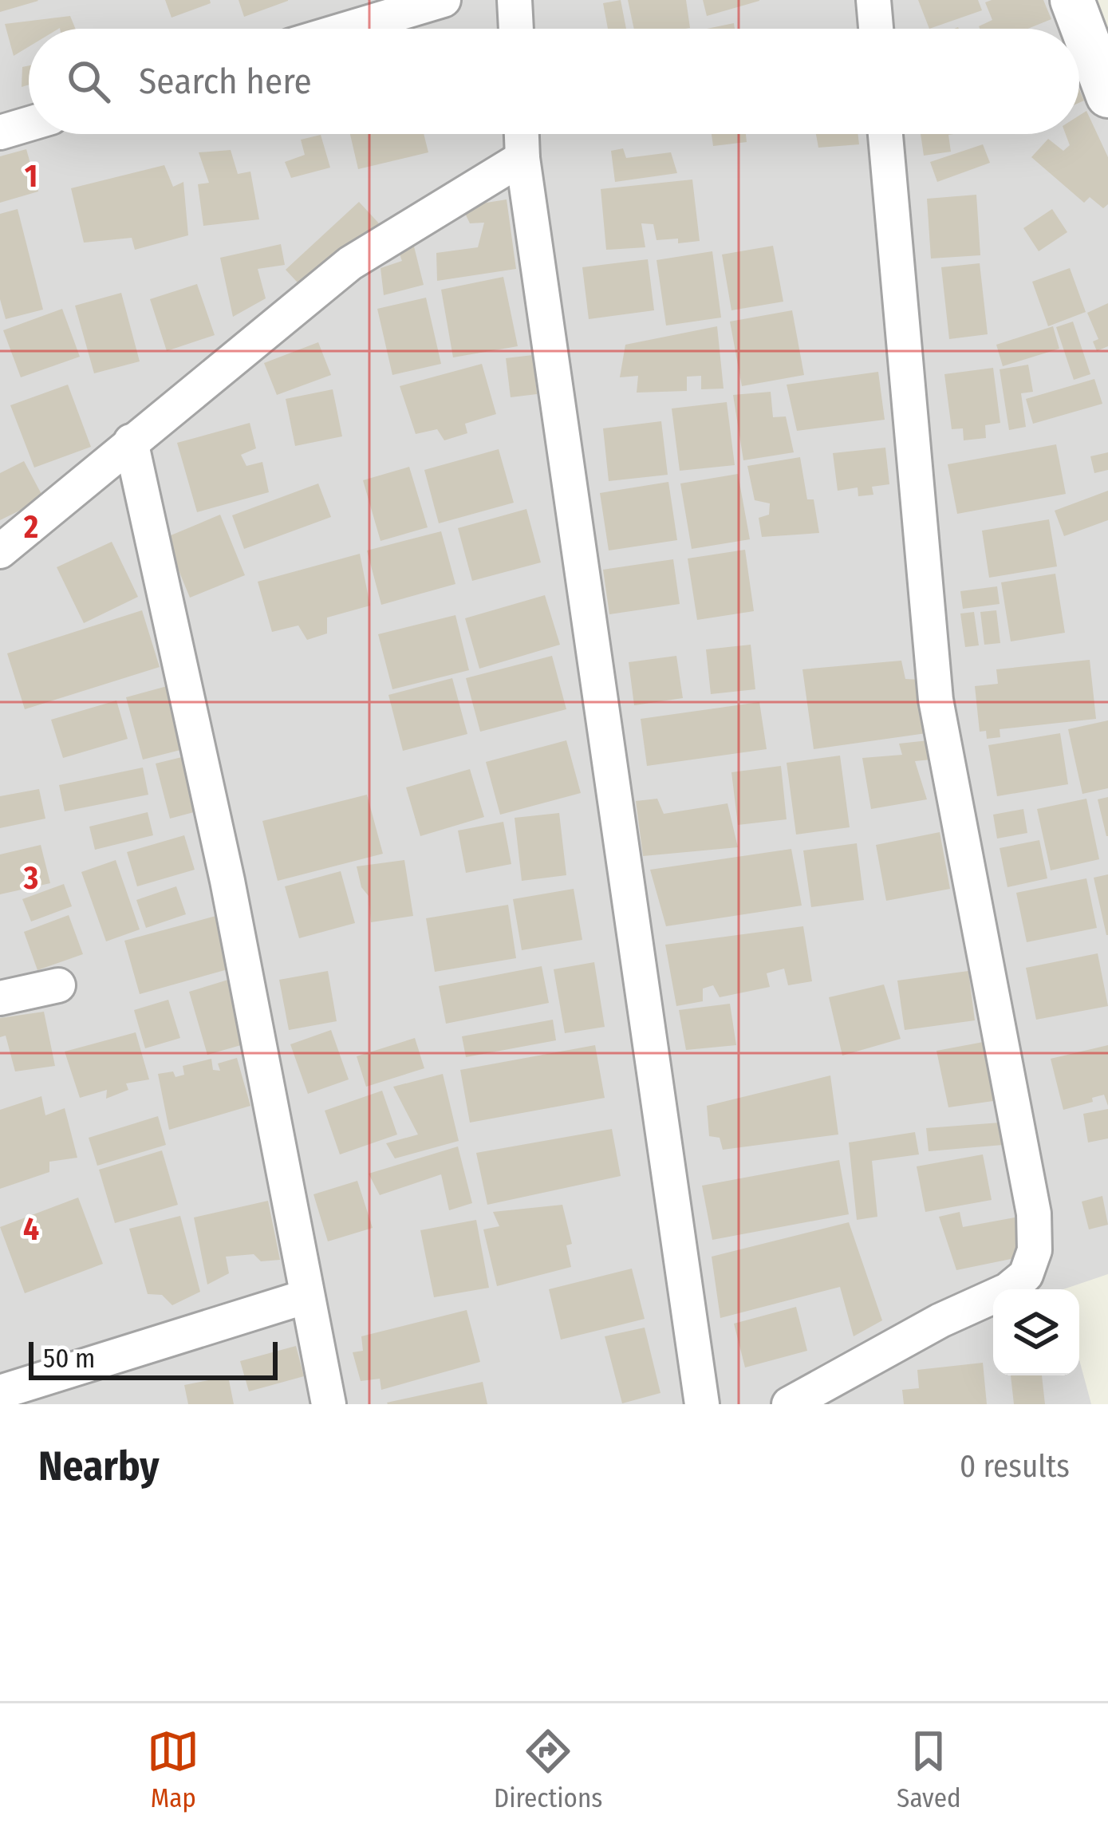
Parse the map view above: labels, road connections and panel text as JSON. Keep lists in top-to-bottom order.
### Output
{
  "scale_bar": "50 m",
  "page": {
    "search": "Search here",
    "scale": "50 m",
    "heading": ["Nearby", "0 results"],
    "nav": ["Map", "Directions", "Saved"]
  },
  "grid": {
    "rows": [
      "1",
      "2",
      "3",
      "4"
    ]
  }
}
